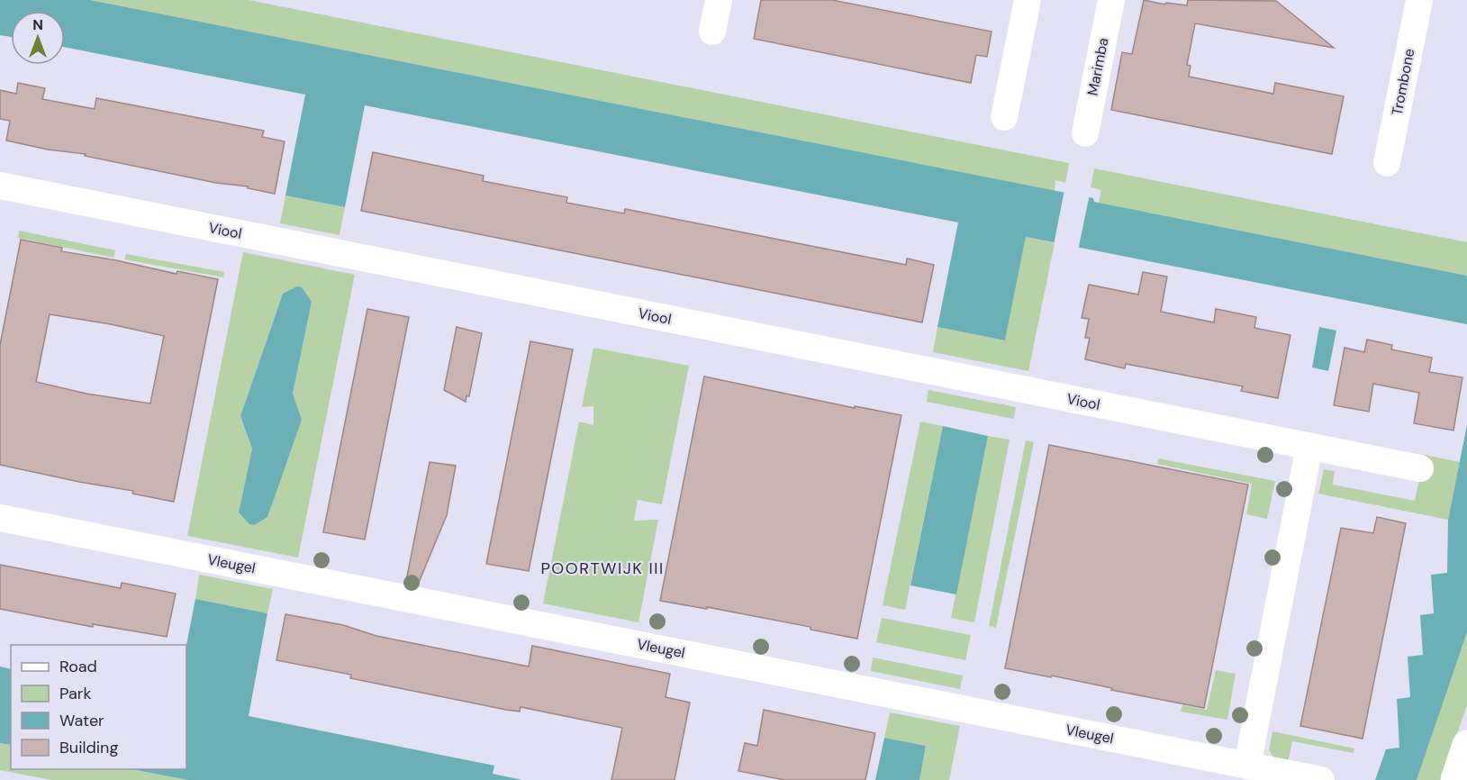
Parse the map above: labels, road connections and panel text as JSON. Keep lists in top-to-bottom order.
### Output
{
  "streets": {
    "street": [
      "Marimba",
      "Trombone",
      "Viool",
      "Vleugel"
    ]
  },
  "districts": ["POORTWIJK III"],
  "legend": [
    "Road",
    "Park",
    "Water",
    "Building"
  ],
  "north": "top"
}
